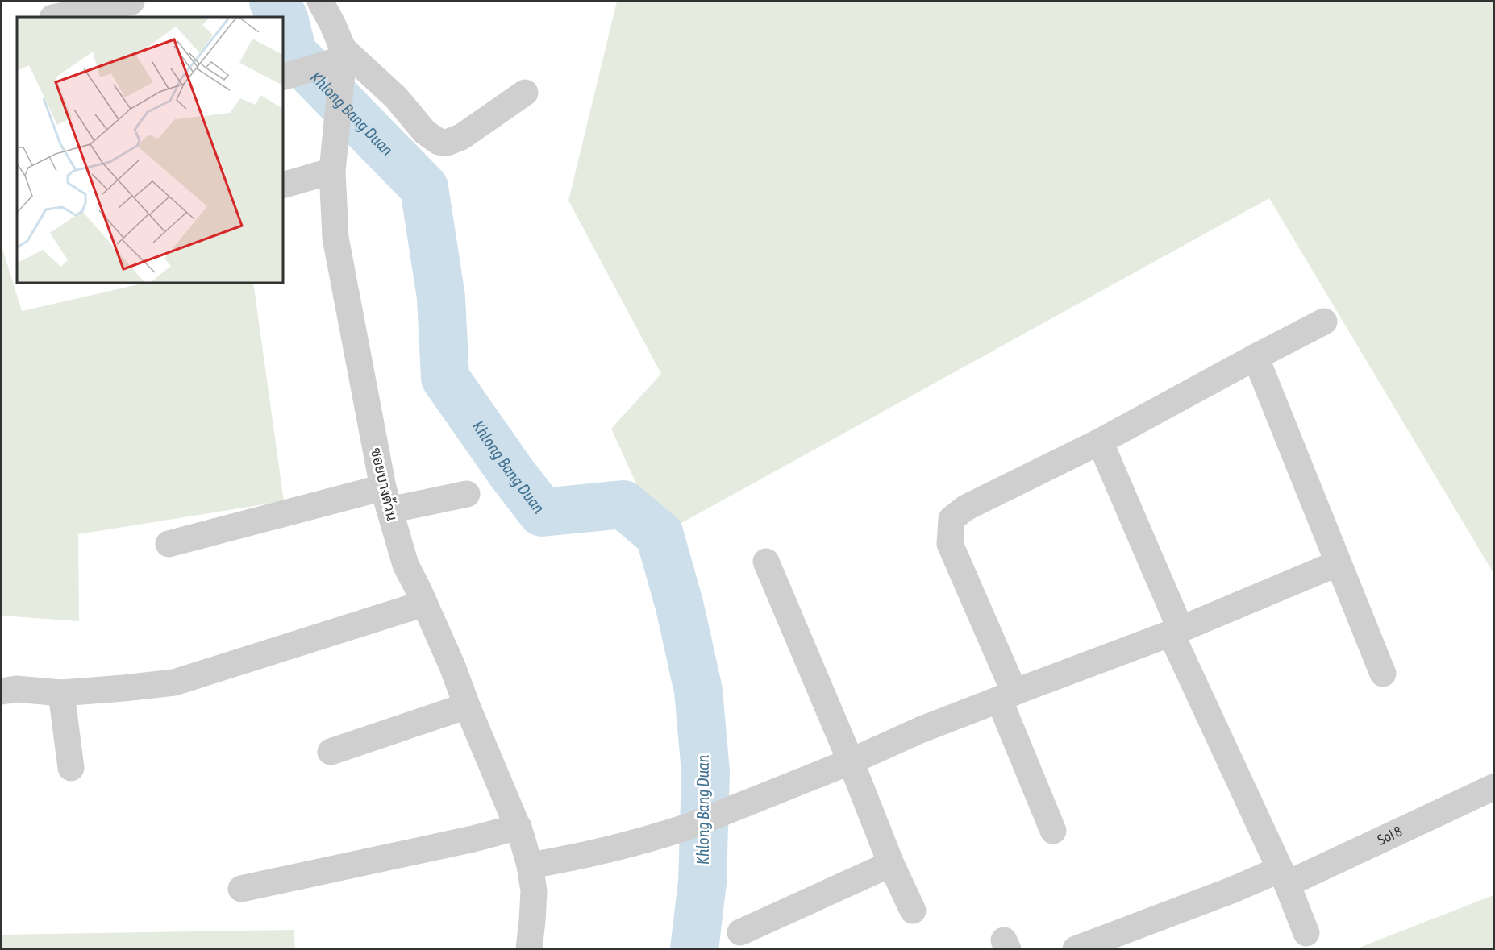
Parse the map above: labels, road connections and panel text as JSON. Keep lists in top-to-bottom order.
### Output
{
  "streets": {
    "street": ["ซอยบางด้วน", "Soi 8"]
  },
  "water": ["Khlong Bang Duan"]
}
